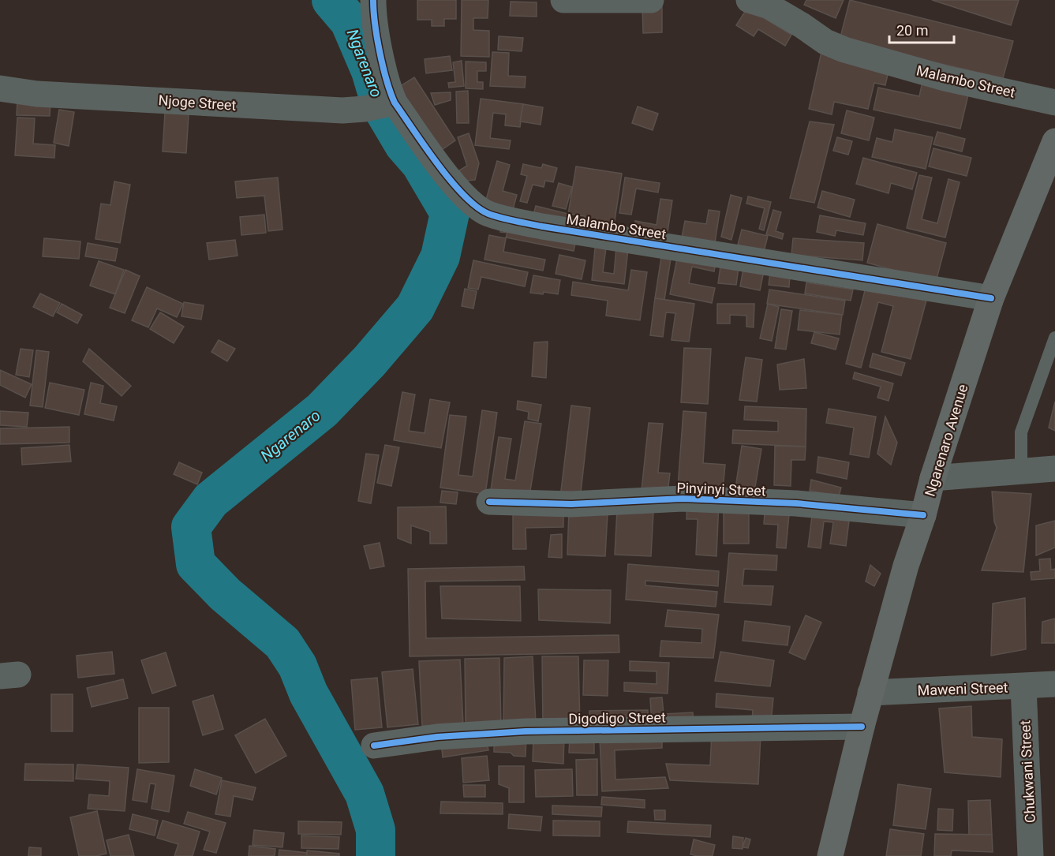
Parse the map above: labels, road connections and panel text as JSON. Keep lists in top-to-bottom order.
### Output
{
  "streets": {
    "highway": ["Ngarenaro Avenue"],
    "street": [
      "Malambo Street",
      "Njoge Street",
      "Pinyinyi Street",
      "Maweni Street",
      "Digodigo Street",
      "Chukwani Street"
    ]
  },
  "crossings": [
    ["Malambo Street", "Njoge Street"],
    ["Malambo Street", "Ngarenaro Avenue"],
    ["Ngarenaro Avenue", "Pinyinyi Street"],
    ["Ngarenaro Avenue", "Maweni Street"],
    ["Ngarenaro Avenue", "Digodigo Street"],
    ["Maweni Street", "Chukwani Street"]
  ],
  "water": ["Ngarenaro"],
  "scale_bar": "20 m"
}
